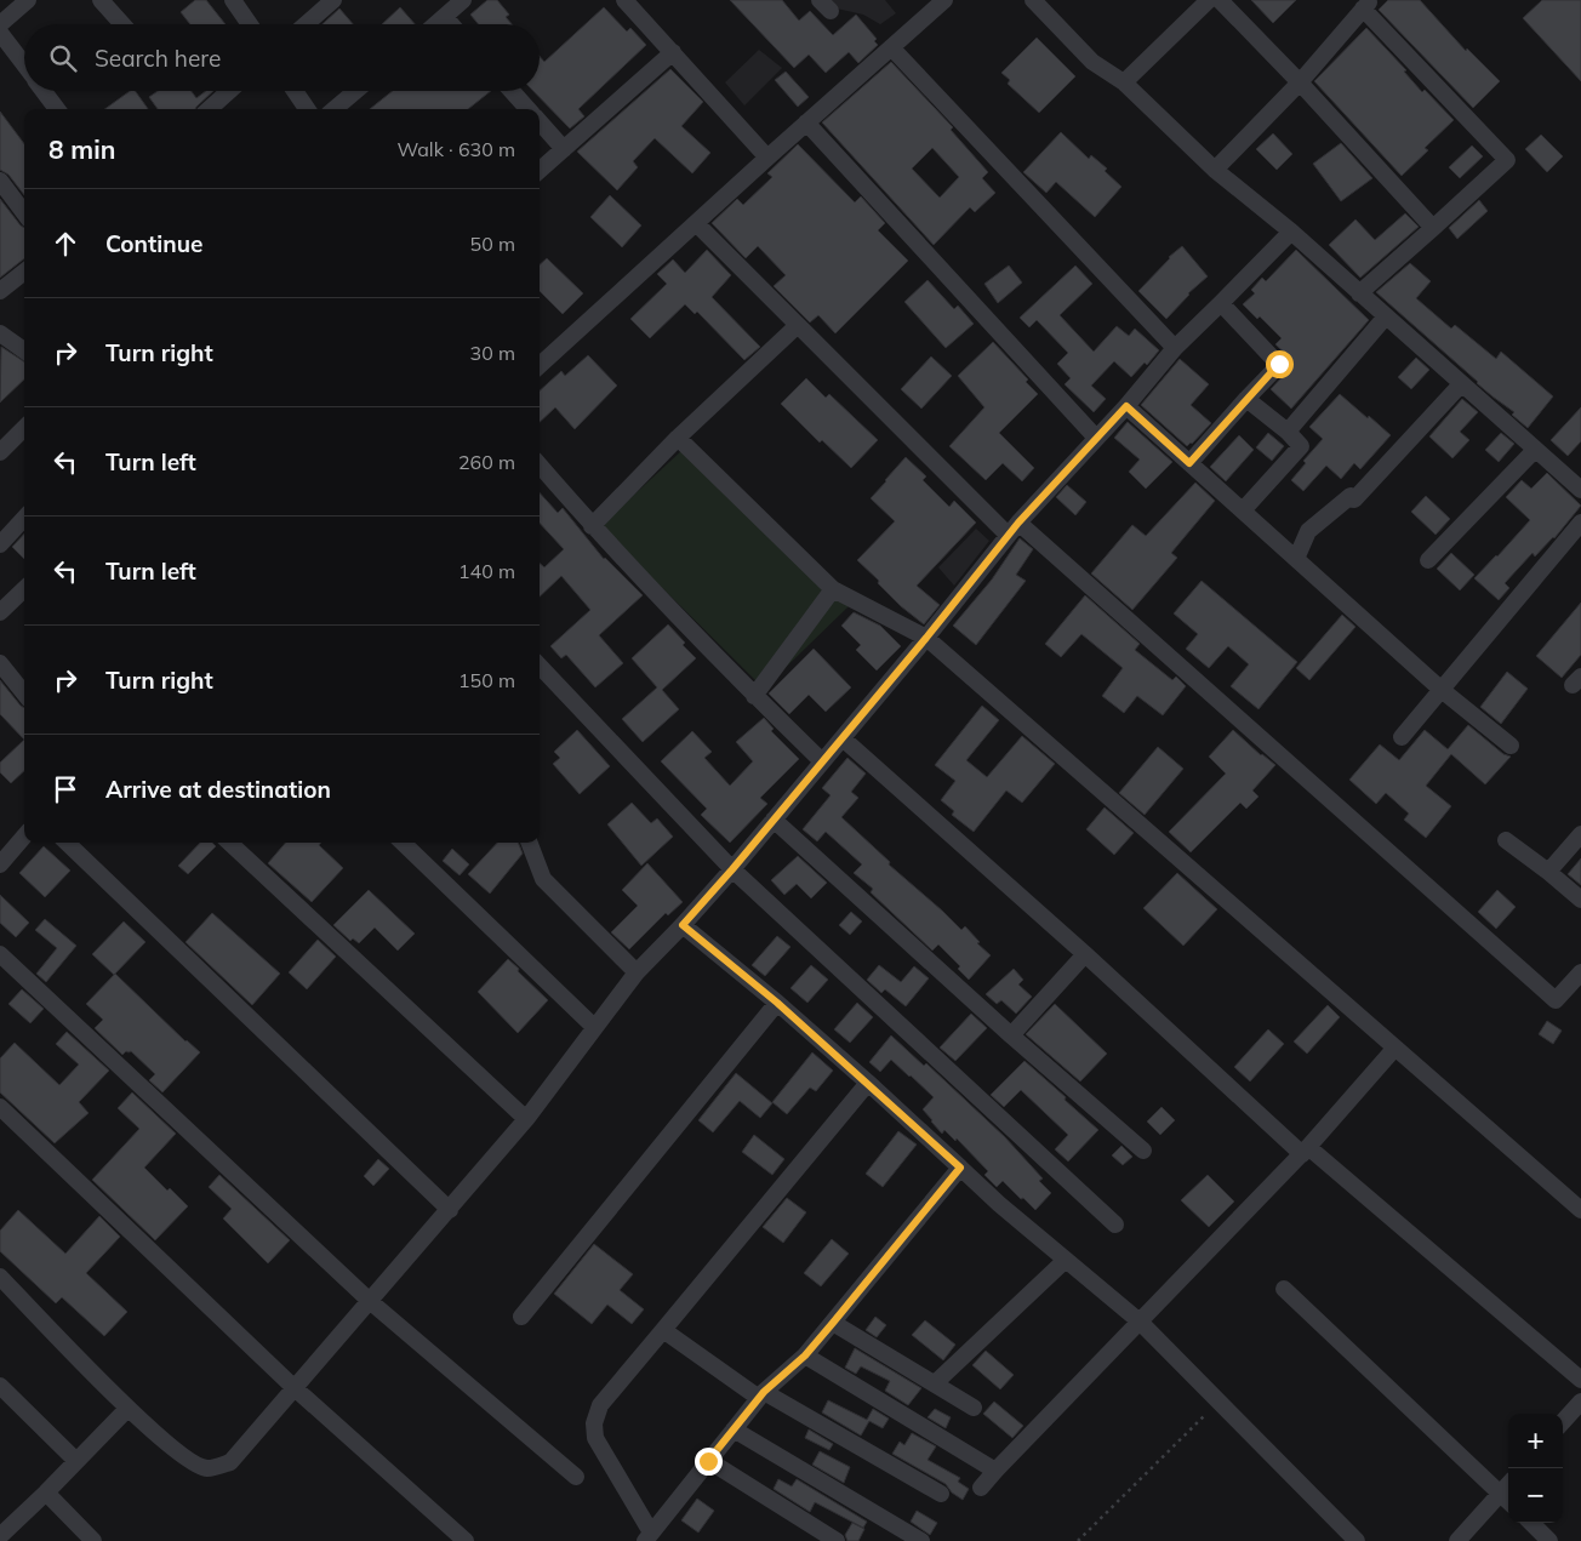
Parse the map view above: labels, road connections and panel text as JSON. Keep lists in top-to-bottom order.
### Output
{
  "page": {
    "search": "Search here",
    "heading": ["8 min", "Walk · 630 m"],
    "list": [
      ["Continue", "50 m"],
      ["Turn right", "30 m"],
      ["Turn left", "260 m"],
      ["Turn left", "140 m"],
      ["Turn right", "150 m"],
      "Arrive at destination"
    ],
    "map_buttons": ["+", "−"]
  }
}
